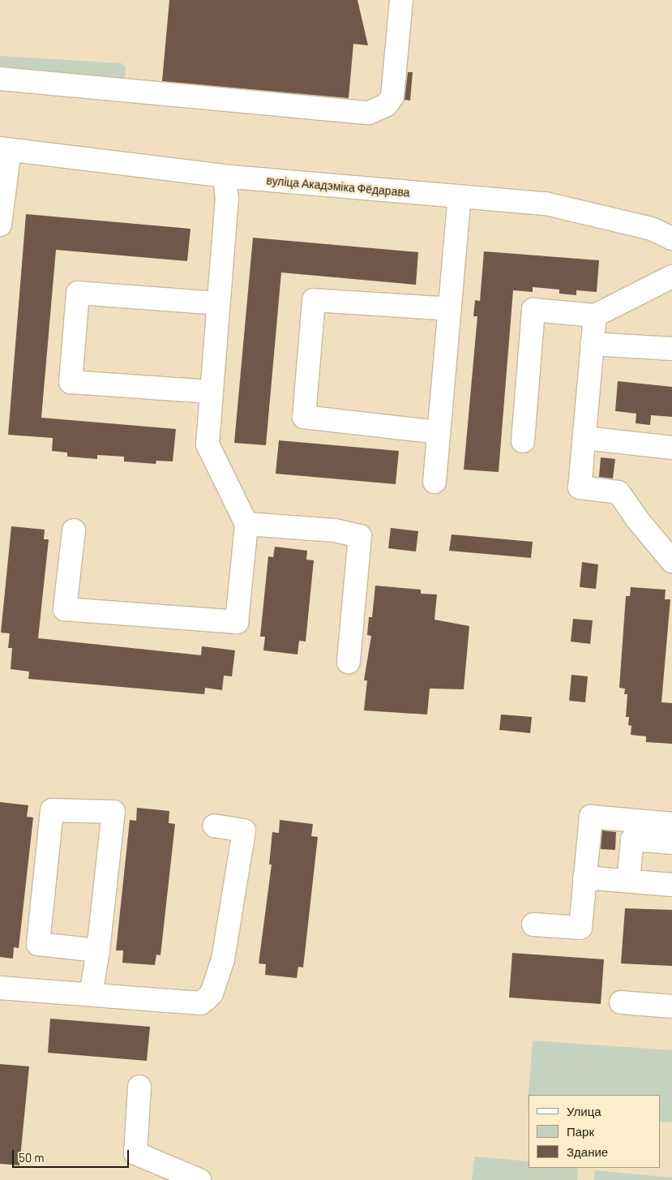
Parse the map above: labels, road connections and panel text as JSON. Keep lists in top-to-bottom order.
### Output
{
  "streets": {
    "street": ["вуліца Акадэміка Фёдарава"]
  },
  "legend": ["Улица", "Парк", "Здание"],
  "scale_bar": "50 m"
}
